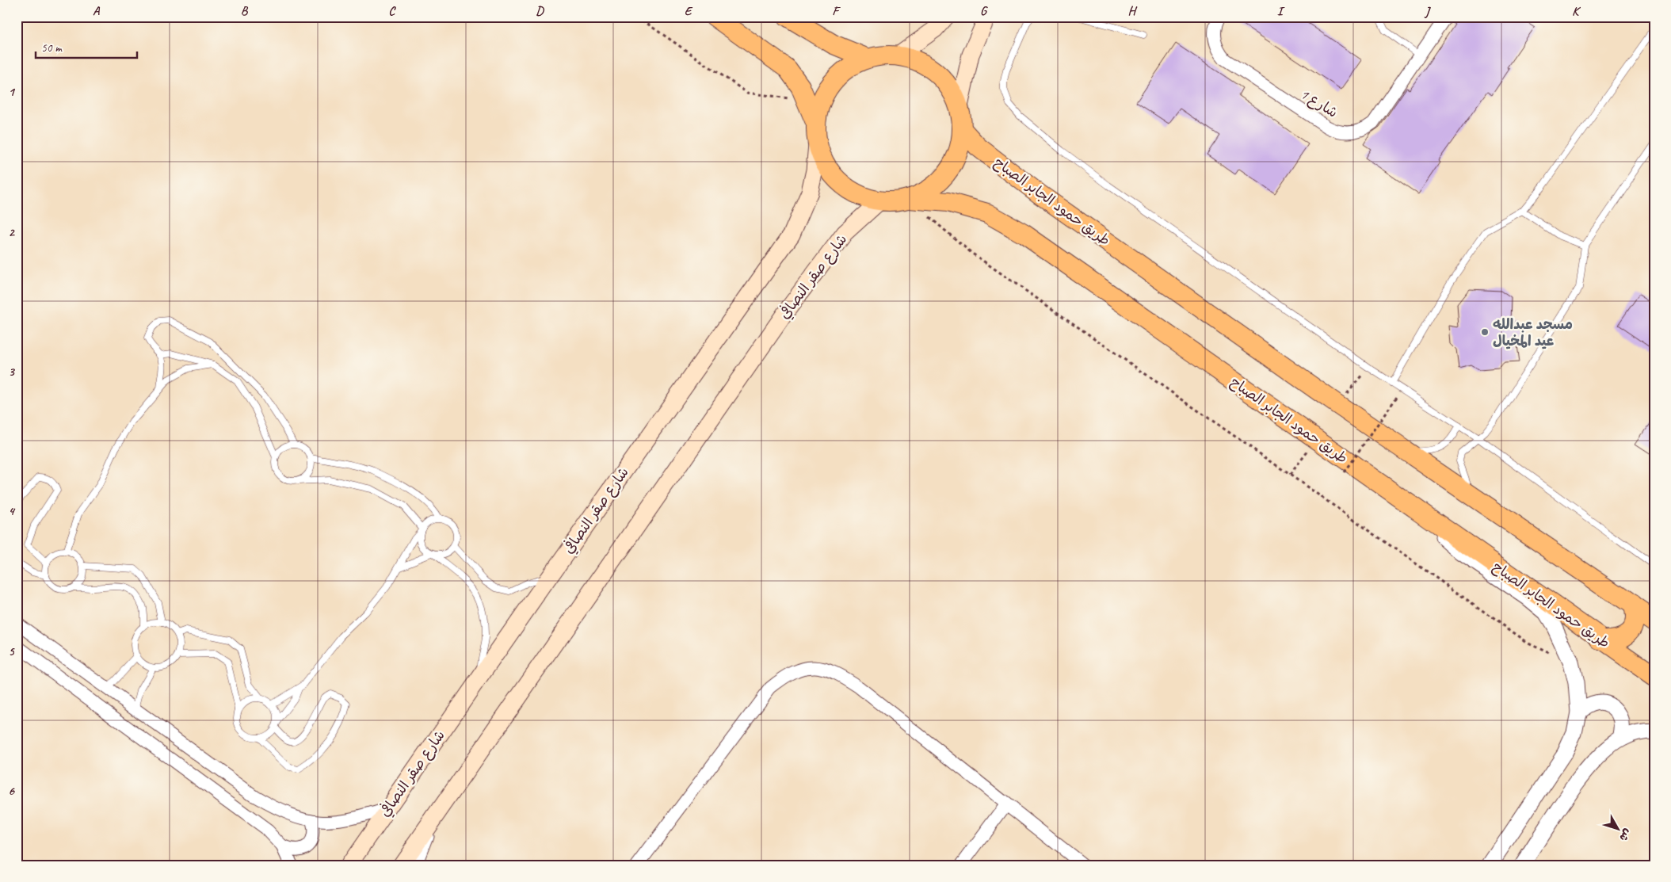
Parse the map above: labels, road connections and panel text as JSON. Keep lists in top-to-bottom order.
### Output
{
  "streets": {
    "main road": ["طريق حمود الجابر الصباح", "شارع صقر النصافي"],
    "street": ["شارع 1"]
  },
  "places": ["مسجد عبدالله عيد المخيال"],
  "scale_bar": "50 m",
  "north": "bottom right",
  "grid": {
    "columns": [
      "A",
      "B",
      "C",
      "D",
      "E",
      "F",
      "G",
      "H",
      "I",
      "J",
      "K"
    ],
    "rows": [
      "1",
      "2",
      "3",
      "4",
      "5",
      "6"
    ]
  }
}
